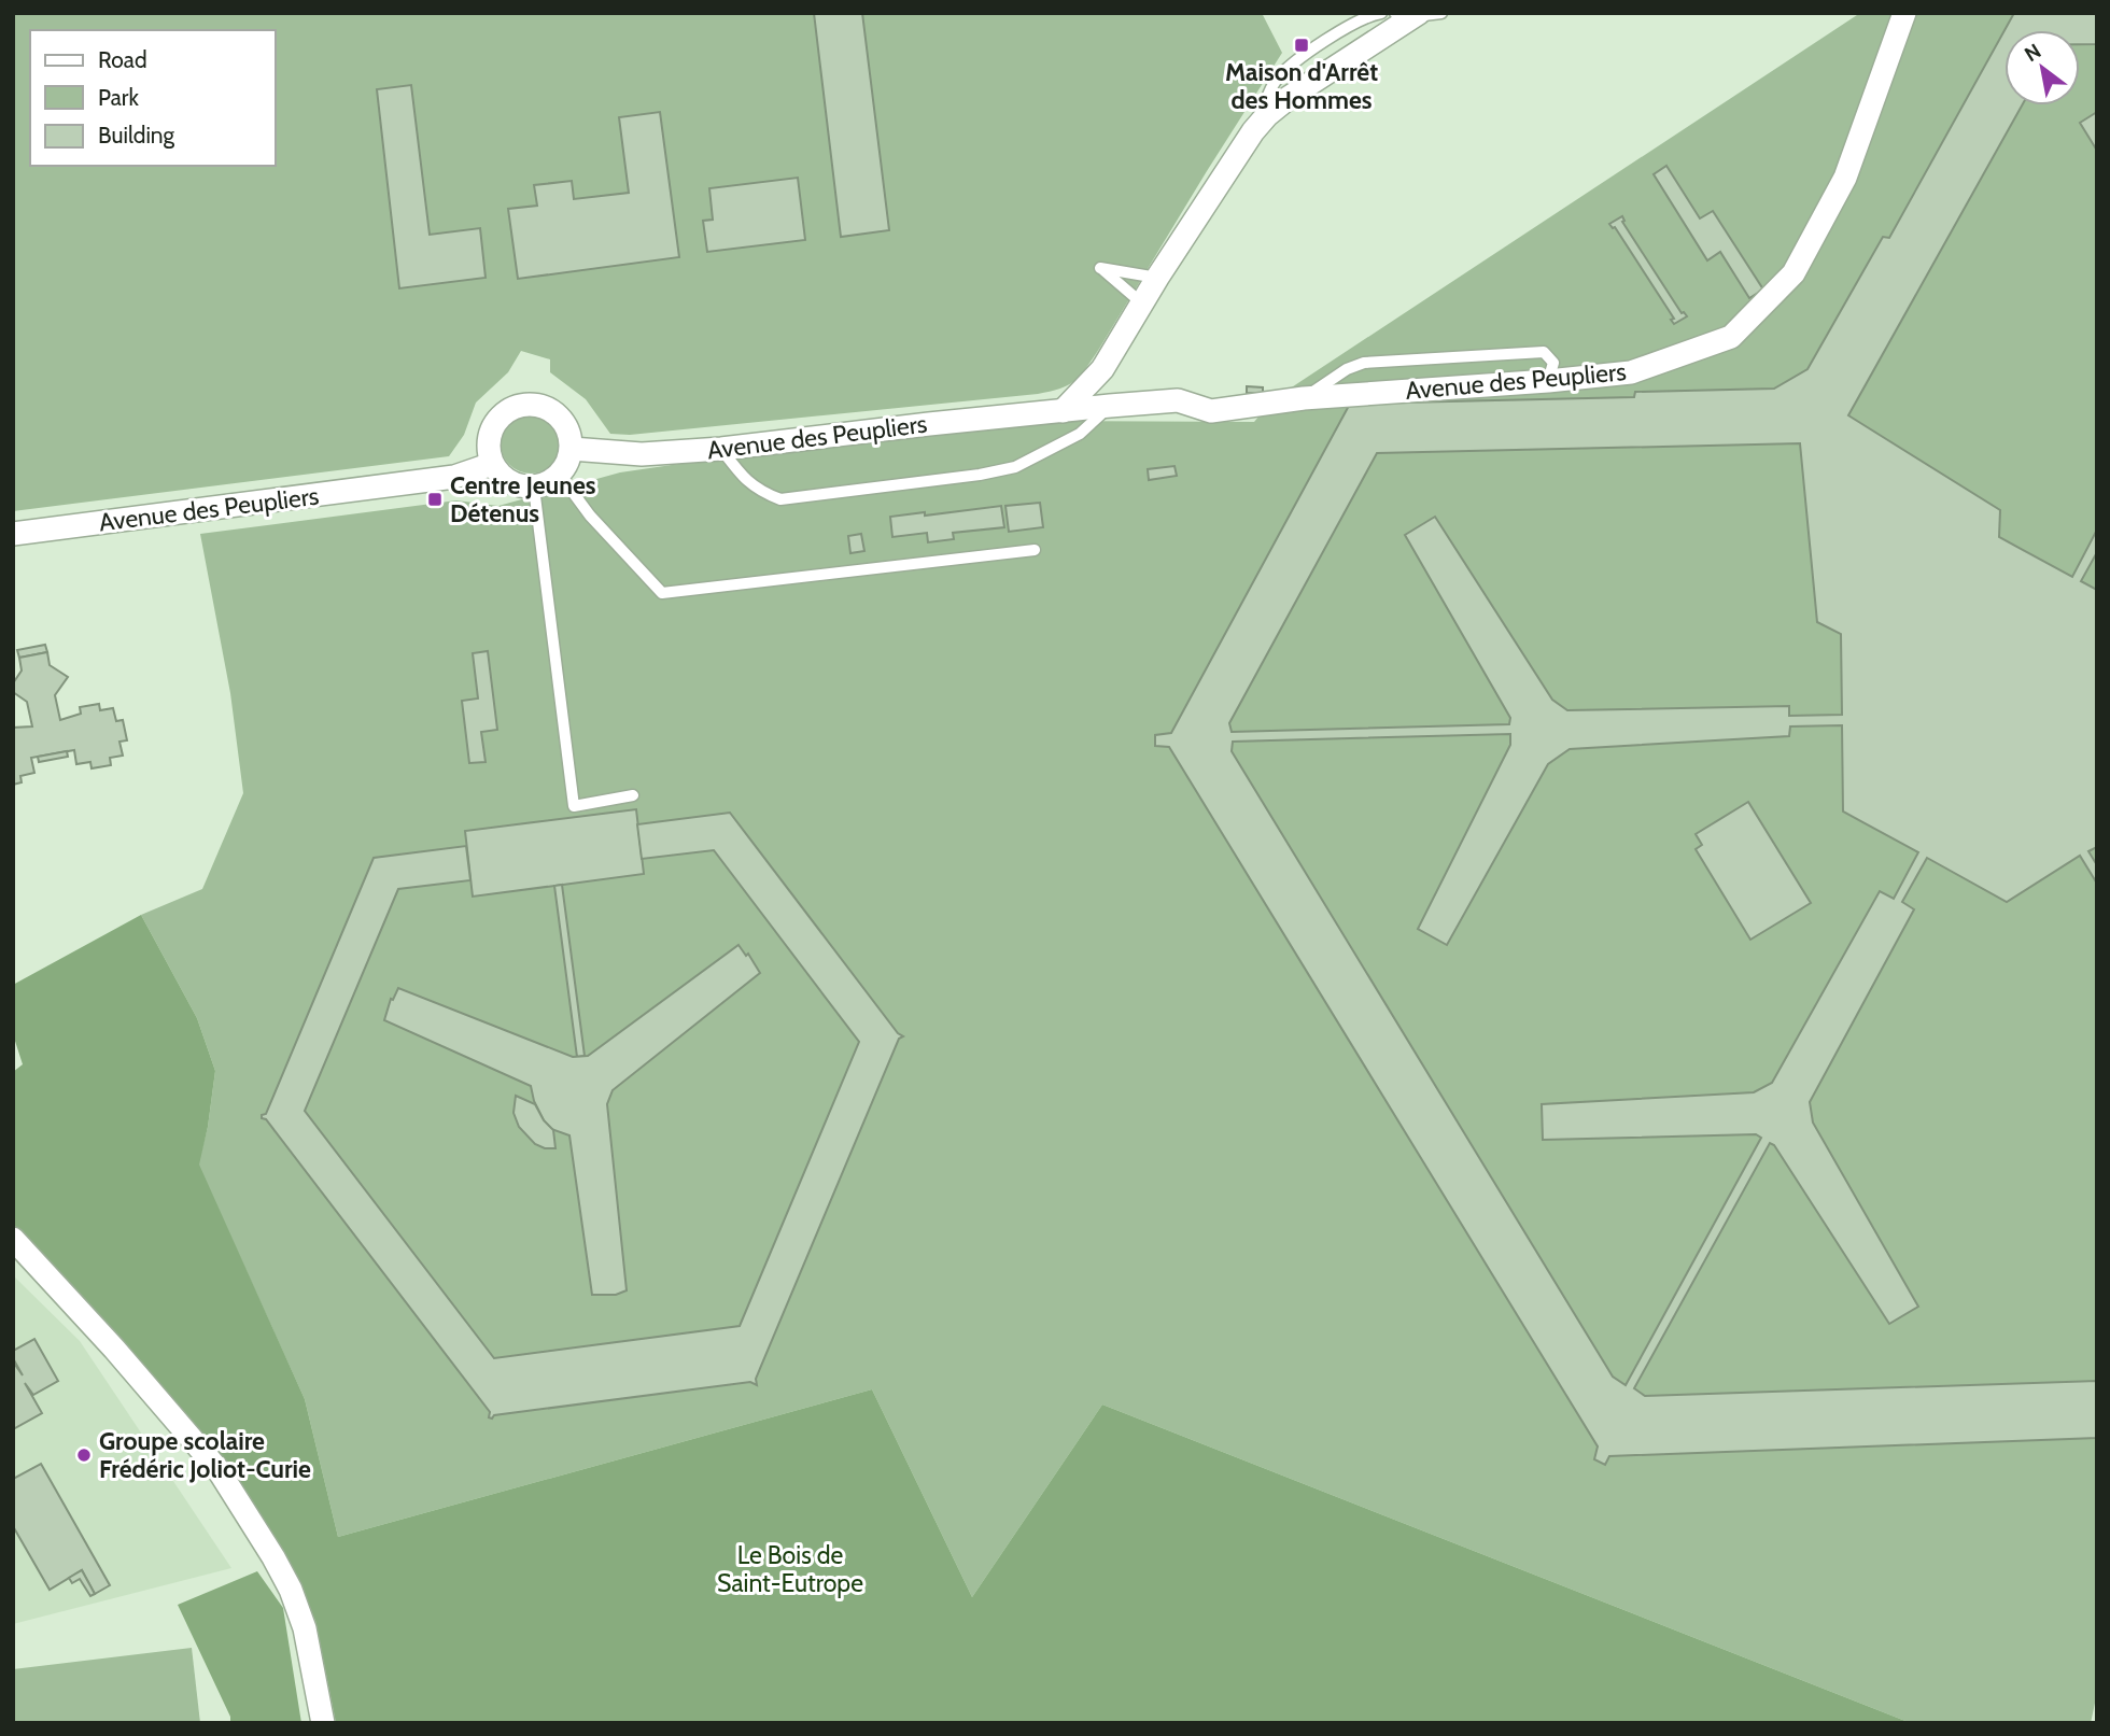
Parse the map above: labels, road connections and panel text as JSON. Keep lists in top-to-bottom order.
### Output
{
  "streets": {
    "street": ["Avenue des Peupliers"]
  },
  "parks": ["Le Bois de Saint-Eutrope"],
  "places": {
    "transit": ["Maison d'Arrêt des Hommes", "Centre Jeunes Détenus"],
    "other": ["Groupe scolaire Frédéric Joliot-Curie"]
  },
  "legend": ["Road", "Park", "Building"],
  "north": "top left"
}
